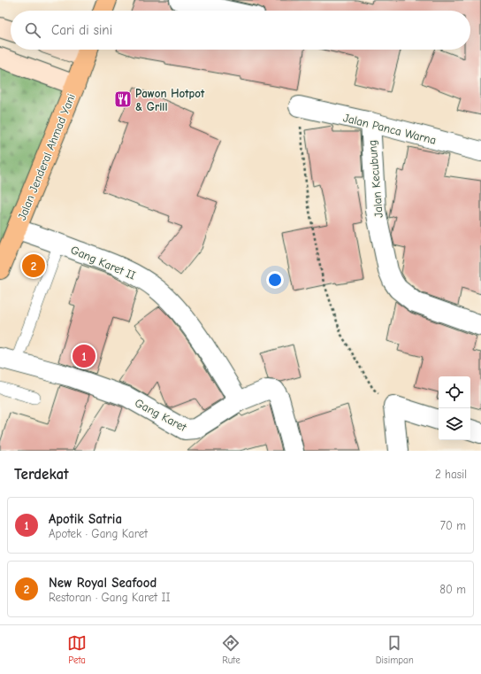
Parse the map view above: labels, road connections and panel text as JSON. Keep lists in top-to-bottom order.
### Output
{
  "streets": {
    "main road": ["Jalan Jenderal Ahmad Yani"],
    "street": [
      "Jalan Panca Warna",
      "Jalan Kecubung",
      "Gang Karet II",
      "Gang Karet"
    ]
  },
  "crossings": [
    ["Jalan Panca Warna", "Jalan Kecubung"],
    ["Jalan Jenderal Ahmad Yani", "Gang Karet II"],
    ["Gang Karet II", "Gang Karet"]
  ],
  "places": {
    "restaurant": ["Pawon Hotpot & Grill"]
  },
  "page": {
    "search": "Cari di sini",
    "pins": ["2", "1"],
    "heading": ["Terdekat", "2 hasil"],
    "list": [
      {
        "mark": "1",
        "name": "Apotik Satria",
        "note": "Apotek · Gang Karet",
        "value": "70 m"
      },
      {
        "mark": "2",
        "name": "New Royal Seafood",
        "note": "Restoran · Gang Karet II",
        "value": "80 m"
      }
    ],
    "nav": ["Peta", "Rute", "Disimpan"]
  }
}
